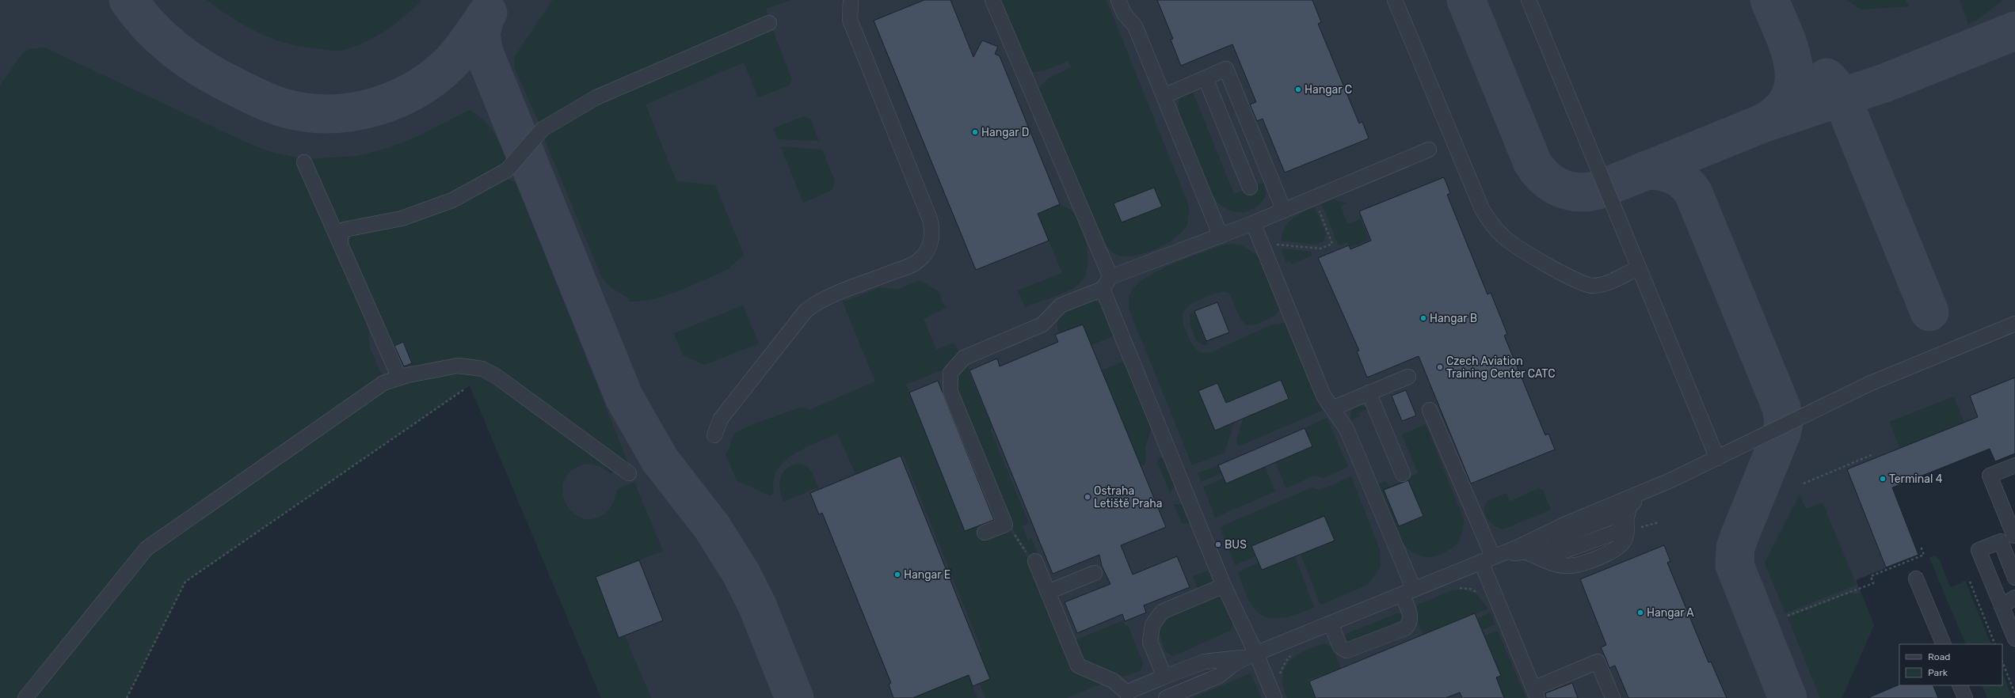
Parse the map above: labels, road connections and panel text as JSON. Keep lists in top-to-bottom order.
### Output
{
  "places": [
    "Hangar C",
    "Hangar D",
    "Hangar B",
    "Czech Aviation Training Center CATC",
    "Terminal 4",
    "Ostraha Letiště Praha",
    "BUS",
    "Hangar E",
    "Hangar A"
  ],
  "legend": ["Road", "Park"]
}
